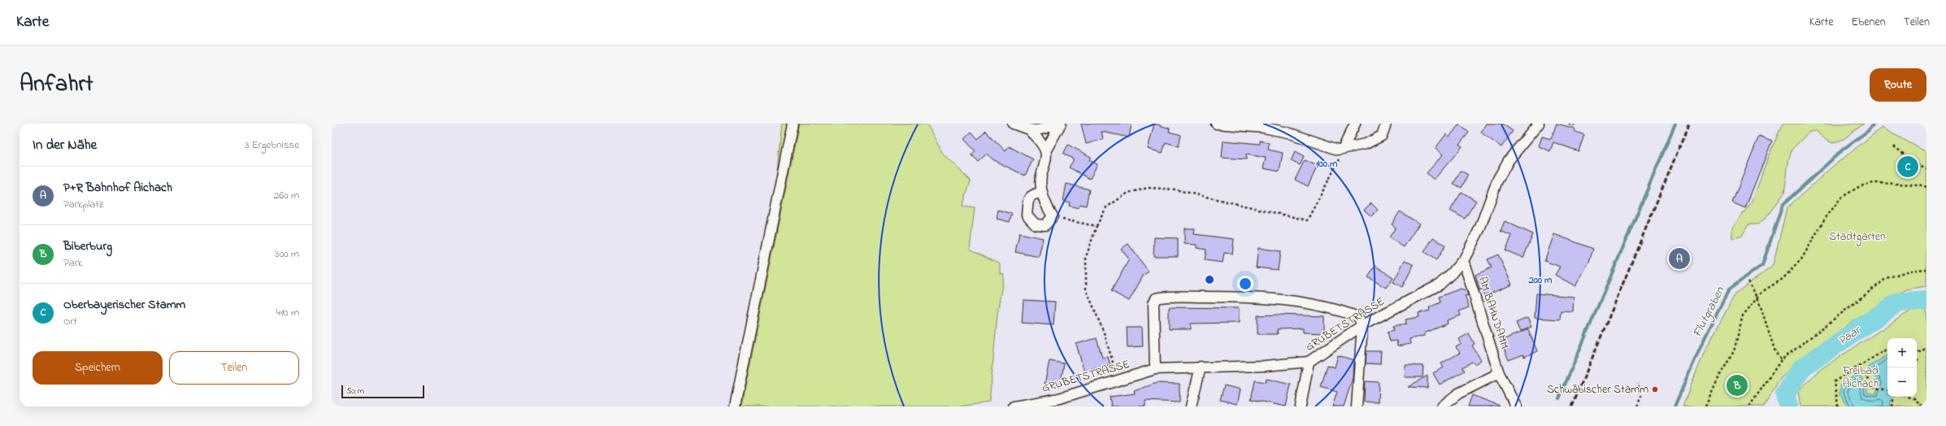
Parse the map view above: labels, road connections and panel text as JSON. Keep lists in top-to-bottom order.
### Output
{
  "streets": {
    "street": ["AM BAHNDAMM", "GRUBETSTRASSE"]
  },
  "crossings": [
    ["AM BAHNDAMM", "GRUBETSTRASSE"]
  ],
  "water": ["Flutgraben", "Paar"],
  "parks": ["Stadtgarten", "Freibad Aichach"],
  "places": ["Schwäbischer Stamm"],
  "scale_bar": "50 m",
  "page": {
    "header": "Karte",
    "nav": ["Karte", "Ebenen", "Teilen"],
    "title": "Anfahrt",
    "buttons": [
      "Route",
      ["Speichern", "Teilen"]
    ],
    "heading": ["In der Nähe", "3 Ergebnisse"],
    "pins": ["C", "A", "B"],
    "list": [
      {
        "mark": "A",
        "name": "P+R Bahnhof Aichach",
        "note": "Parkplatz",
        "value": "260 m"
      },
      {
        "mark": "B",
        "name": "Biberburg",
        "note": "Park",
        "value": "300 m"
      },
      {
        "mark": "C",
        "name": "Oberbayerischer Stamm",
        "note": "Ort",
        "value": "410 m"
      }
    ],
    "map_buttons": ["+", "−"],
    "scale": "50 m"
  },
  "rings": ["100 m", "200 m"]
}
